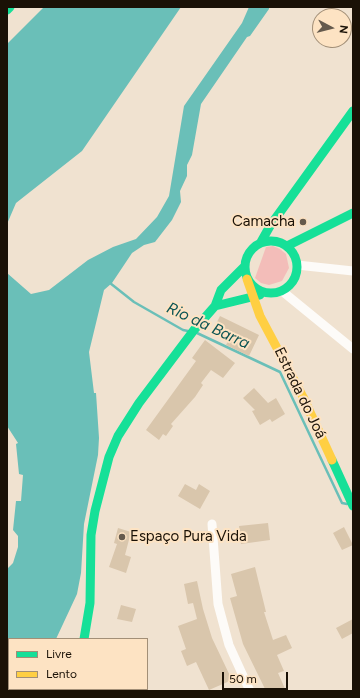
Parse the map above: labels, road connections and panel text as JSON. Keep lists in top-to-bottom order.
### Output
{
  "streets": {
    "street": ["Estrada do Joá"]
  },
  "water": ["Rio da Barra"],
  "places": ["Camacha", "Espaço Pura Vida"],
  "legend": ["Livre", "Lento"],
  "scale_bar": "50 m",
  "north": "right"
}
